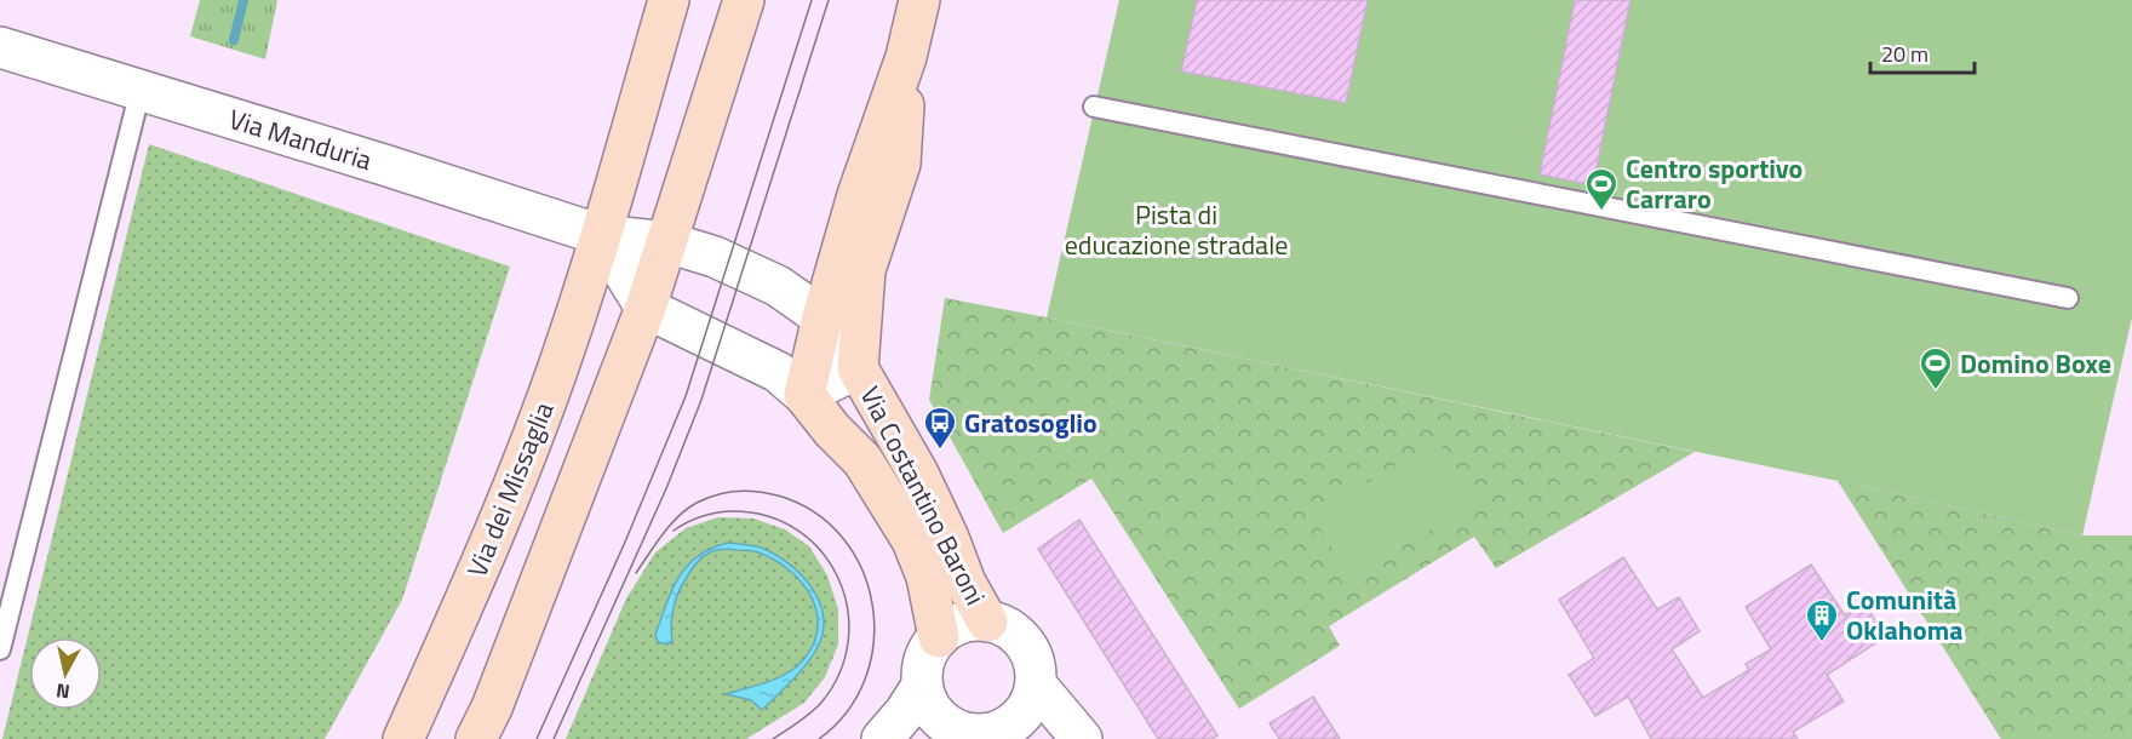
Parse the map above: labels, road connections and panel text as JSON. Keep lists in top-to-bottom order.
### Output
{
  "streets": {
    "main road": ["Via dei Missaglia", "Via Costantino Baroni"],
    "street": ["Via Manduria"]
  },
  "crossings": [
    ["Via Manduria", "Via dei Missaglia"]
  ],
  "parks": ["Pista di educazione stradale"],
  "places": {
    "sports": ["Centro sportivo Carraro", "Domino Boxe"],
    "bus stop": ["Gratosoglio"],
    "building": ["Comunità Oklahoma"]
  },
  "scale_bar": "20 m",
  "north": "bottom"
}
